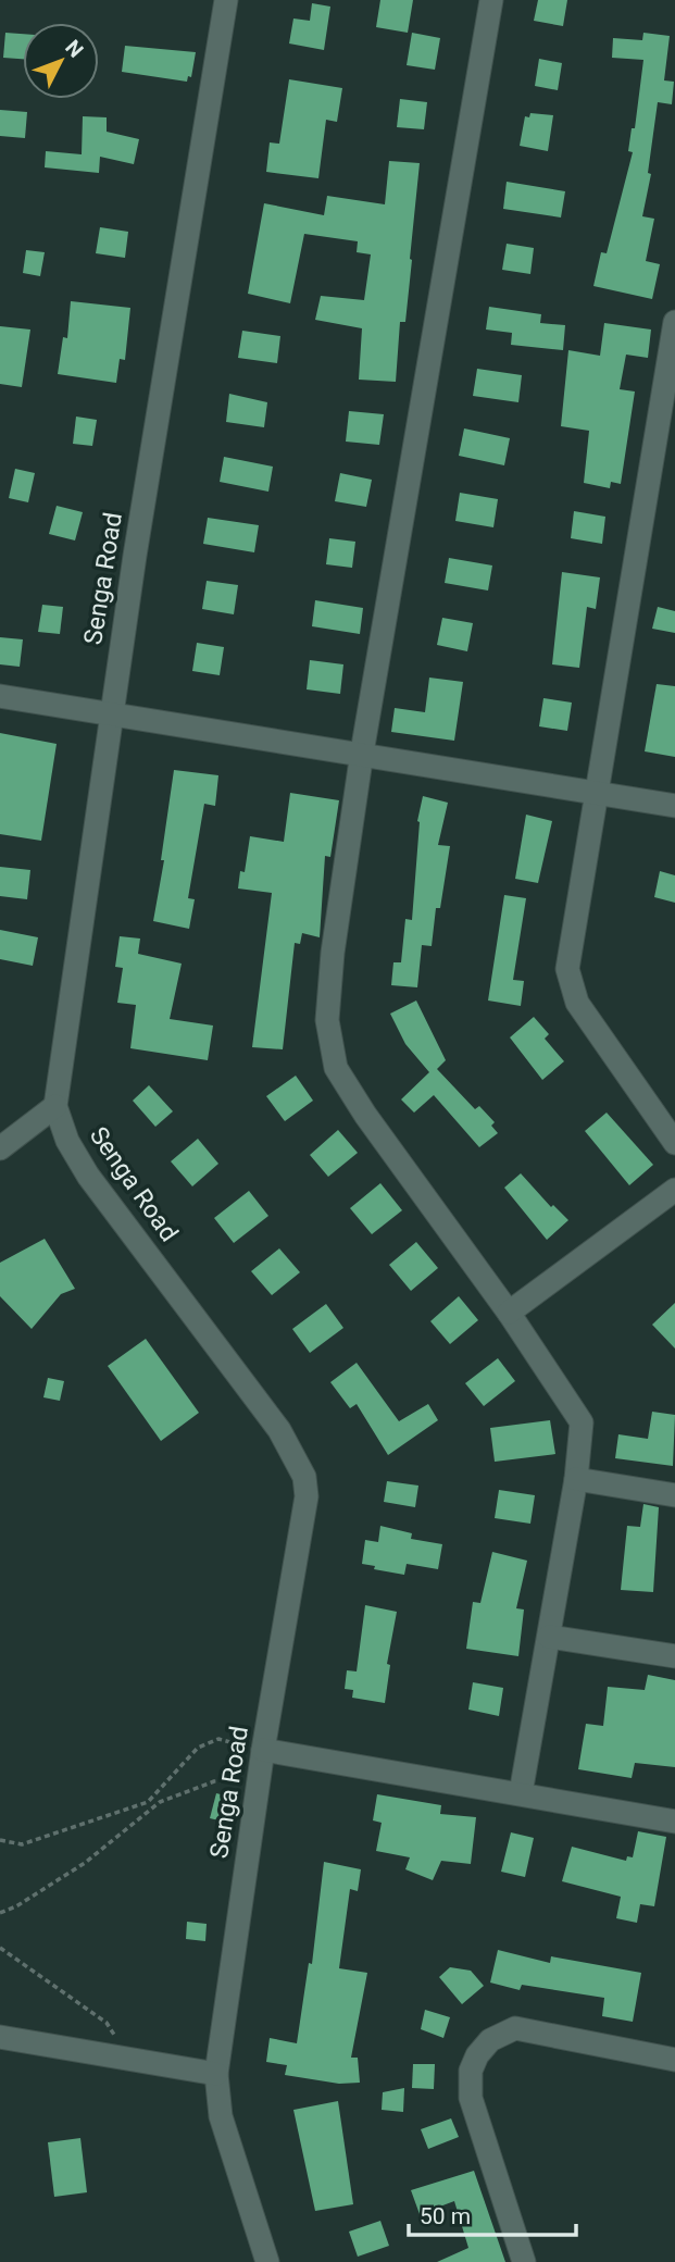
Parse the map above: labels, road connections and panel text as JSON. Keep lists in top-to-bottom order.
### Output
{
  "streets": {
    "street": ["Senga Road"]
  },
  "scale_bar": "50 m",
  "north": "top right"
}
